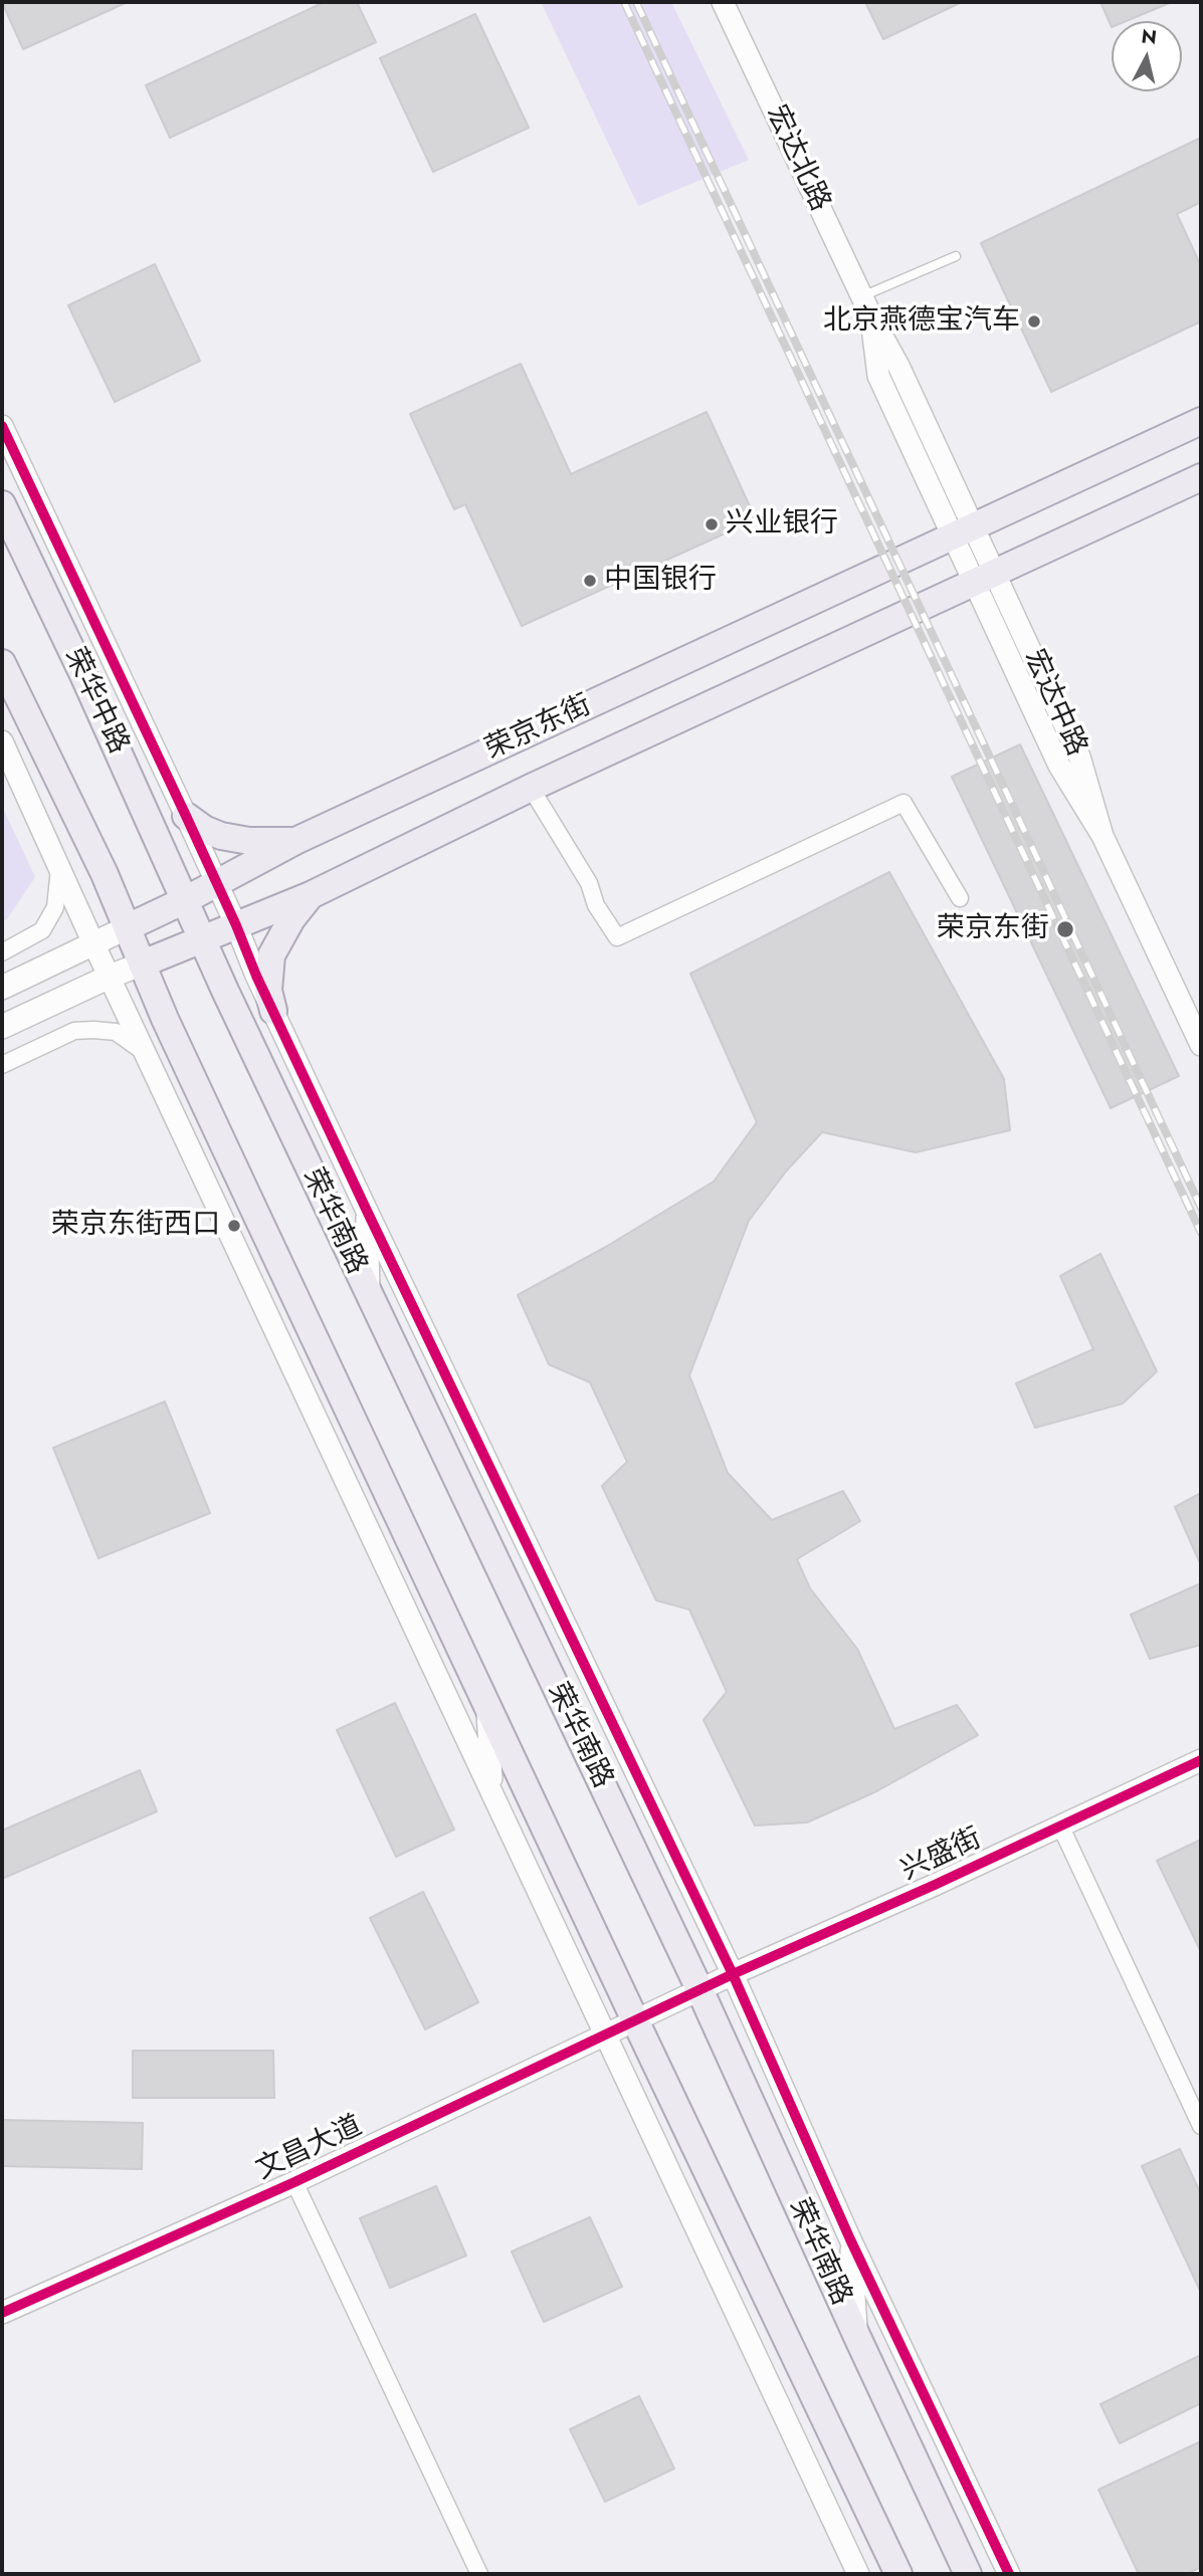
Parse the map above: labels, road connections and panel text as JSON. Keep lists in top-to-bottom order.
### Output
{
  "streets": {
    "main road": ["荣华中路", "荣京东街", "荣华南路"],
    "street": [
      "宏达北路",
      "宏达中路",
      "兴盛街",
      "文昌大道"
    ]
  },
  "crossings": [
    ["宏达北路", "宏达中路"],
    ["宏达北路", "荣京东街"],
    ["荣华中路", "荣京东街"],
    ["荣华中路", "荣华南路"],
    ["宏达中路", "荣京东街"],
    ["荣京东街", "荣华南路"],
    ["荣华南路", "兴盛街"],
    ["兴盛街", "文昌大道"]
  ],
  "places": [
    "北京燕德宝汽车",
    "兴业银行",
    "中国银行",
    "荣京东街",
    "荣京东街西口"
  ],
  "north": "top"
}
